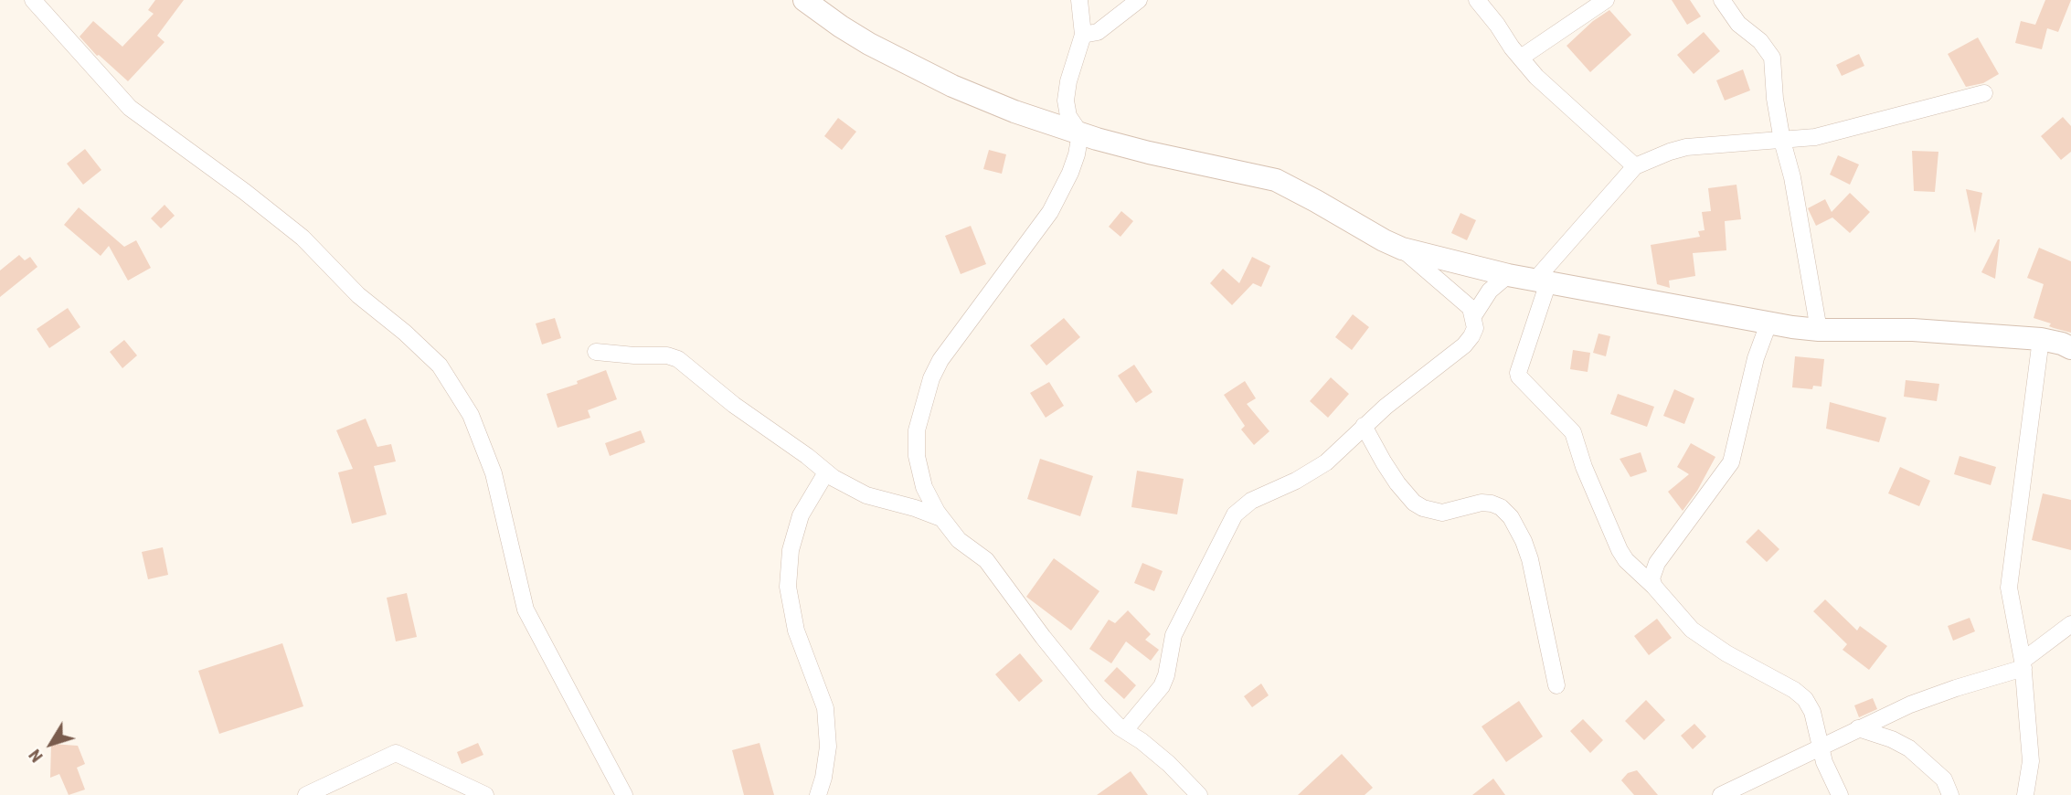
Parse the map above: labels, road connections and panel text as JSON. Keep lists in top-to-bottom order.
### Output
{
  "north": "bottom left"
}
